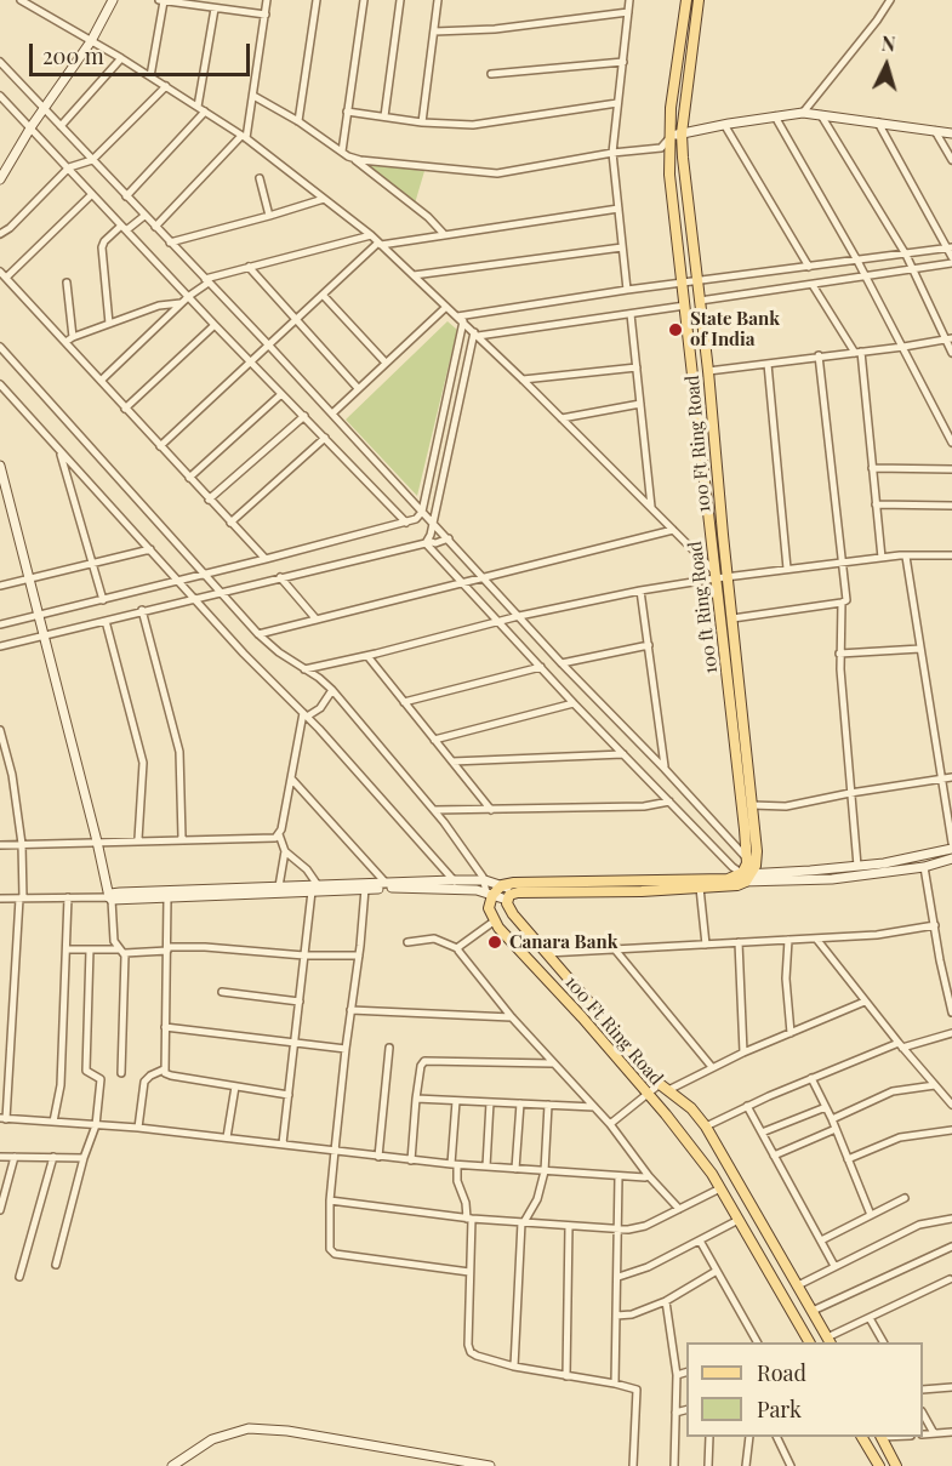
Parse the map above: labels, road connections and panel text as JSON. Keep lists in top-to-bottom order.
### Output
{
  "streets": {
    "main road": ["100 Ft Ring Road", "100 ft Ring Road"]
  },
  "crossings": [
    ["100 Ft Ring Road", "100 ft Ring Road"]
  ],
  "places": ["State Bank of India", "Canara Bank"],
  "legend": ["Road", "Park"],
  "scale_bar": "200 m",
  "north": "top"
}
